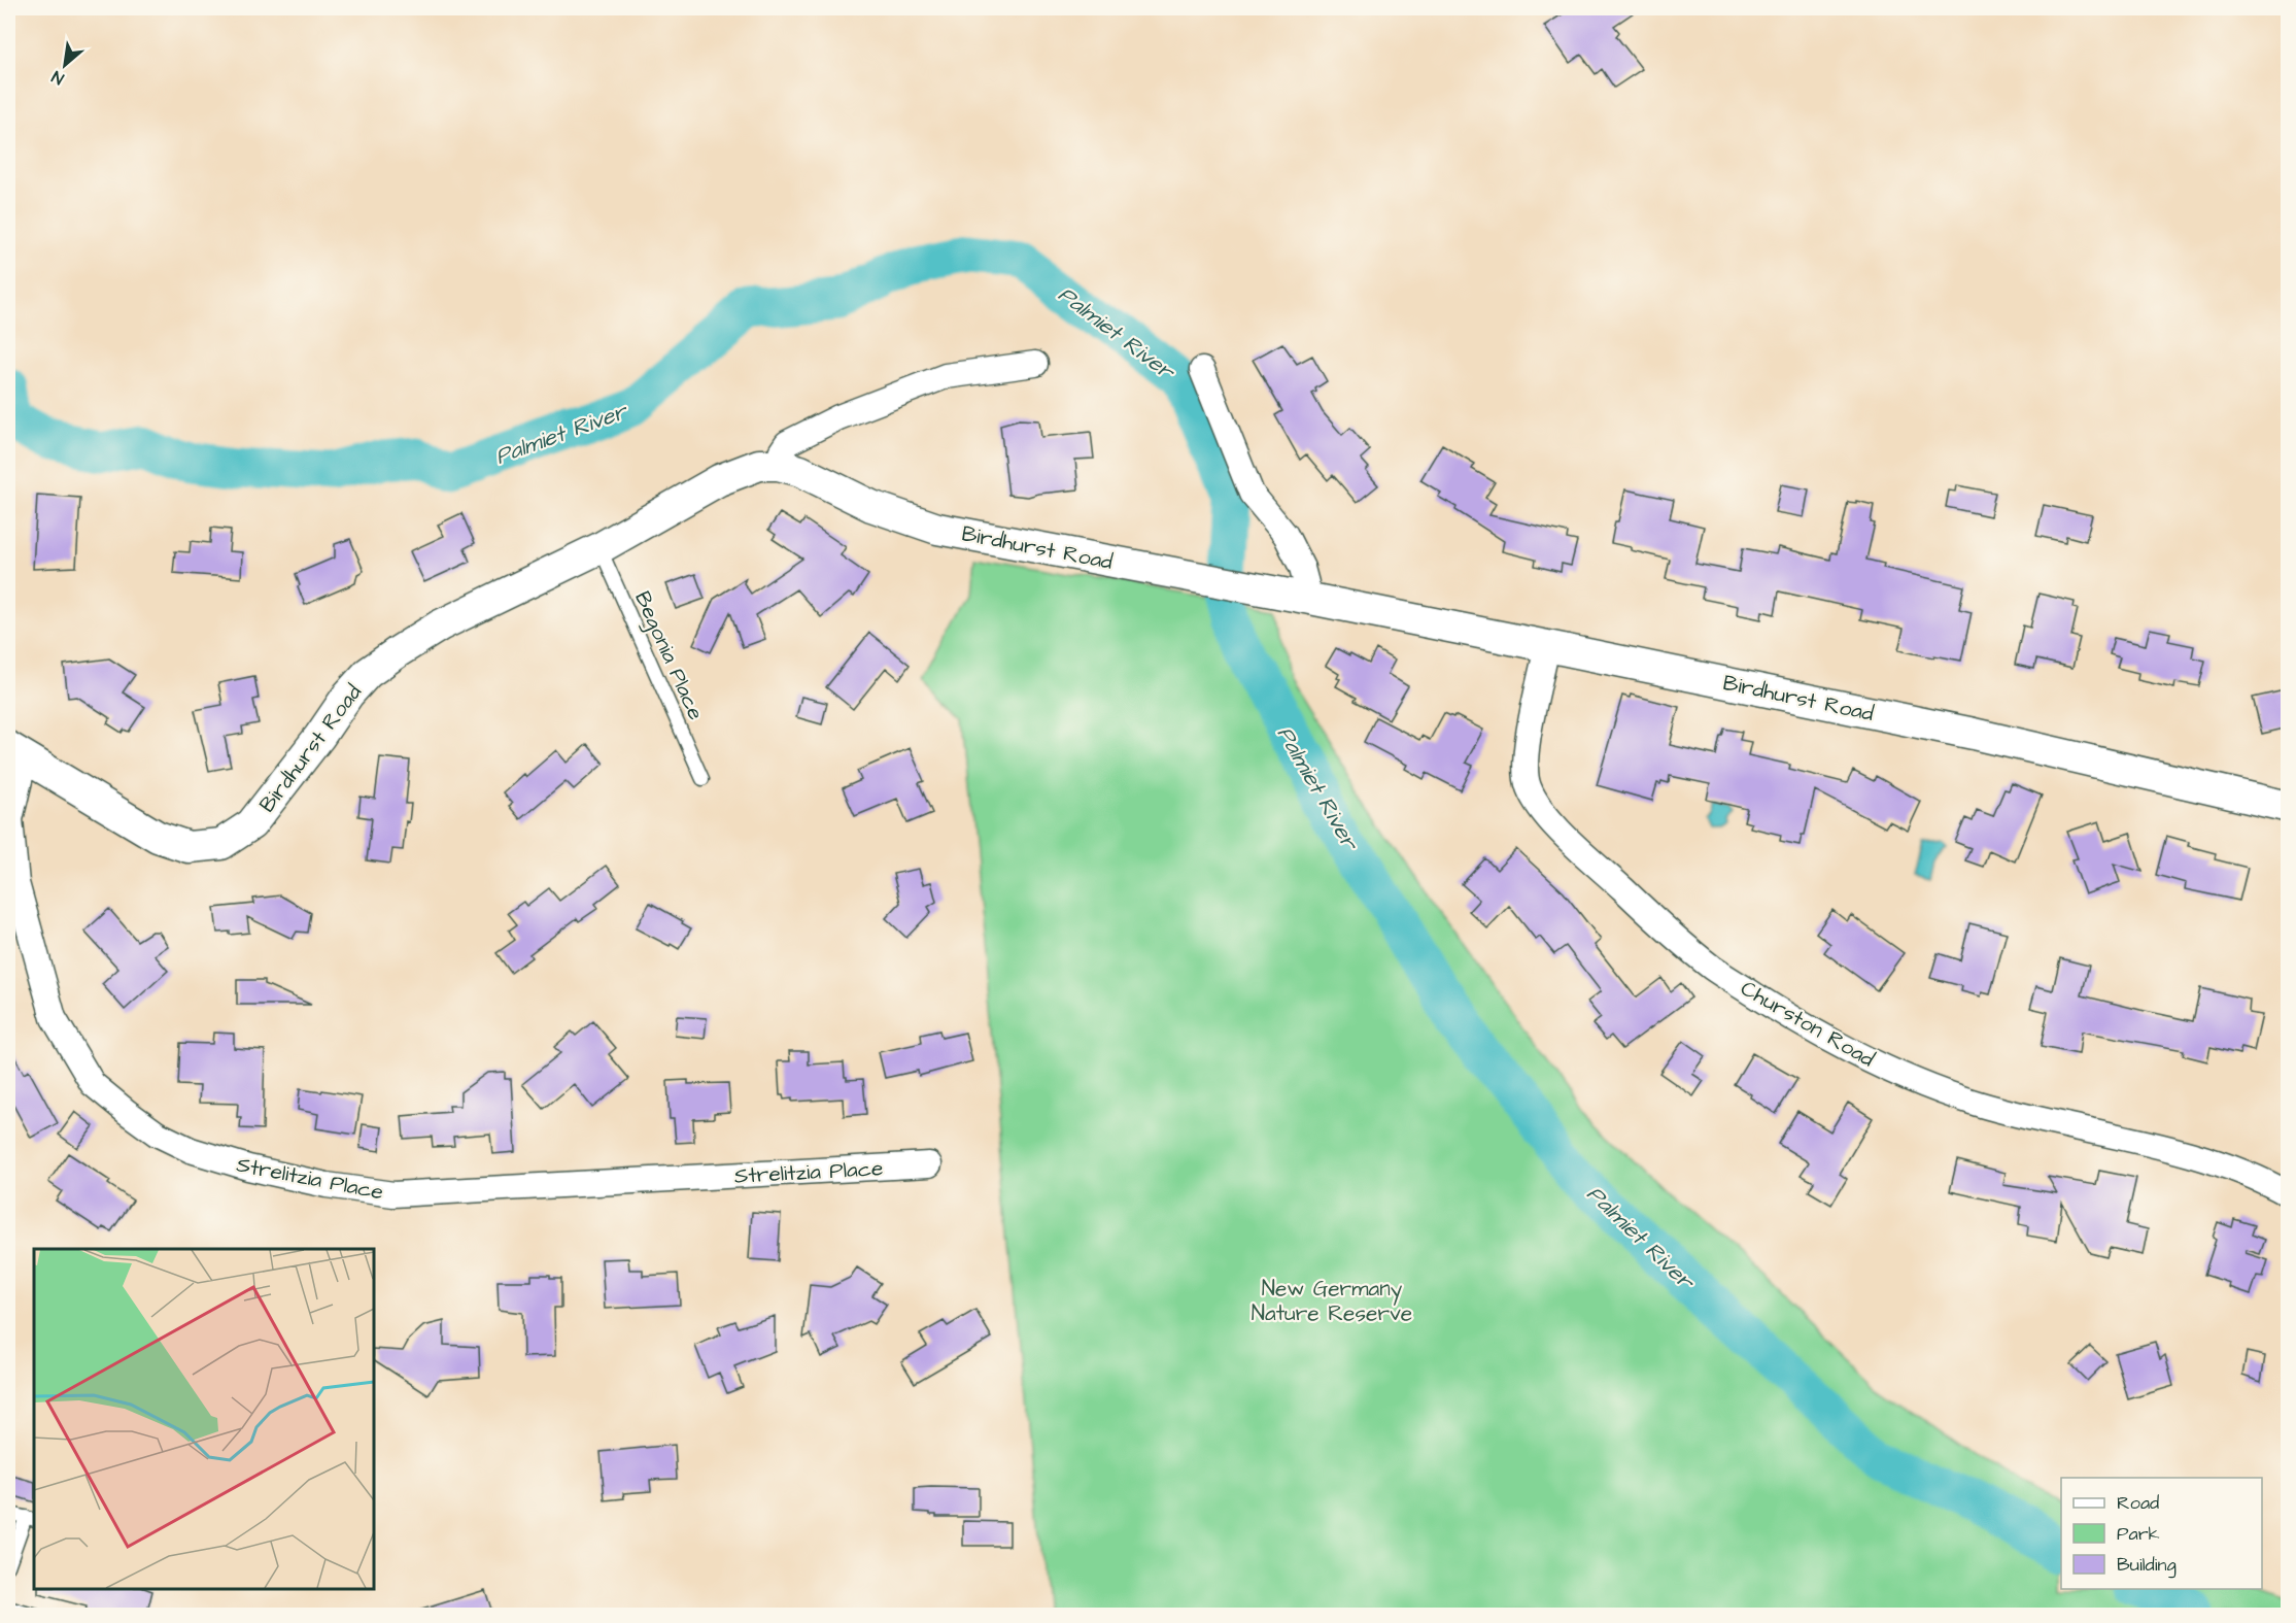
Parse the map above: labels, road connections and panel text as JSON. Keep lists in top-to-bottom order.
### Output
{
  "streets": {
    "street": ["Birdhurst Road", "Churston Road", "Strelitzia Place"],
    "lane": ["Begonia Place"]
  },
  "crossings": [
    ["Birdhurst Road", "Begonia Place"],
    ["Birdhurst Road", "Churston Road"],
    ["Birdhurst Road", "Strelitzia Place"]
  ],
  "water": ["Palmiet River"],
  "parks": ["New Germany Nature Reserve"],
  "legend": ["Road", "Park", "Building"],
  "north": "bottom left"
}
